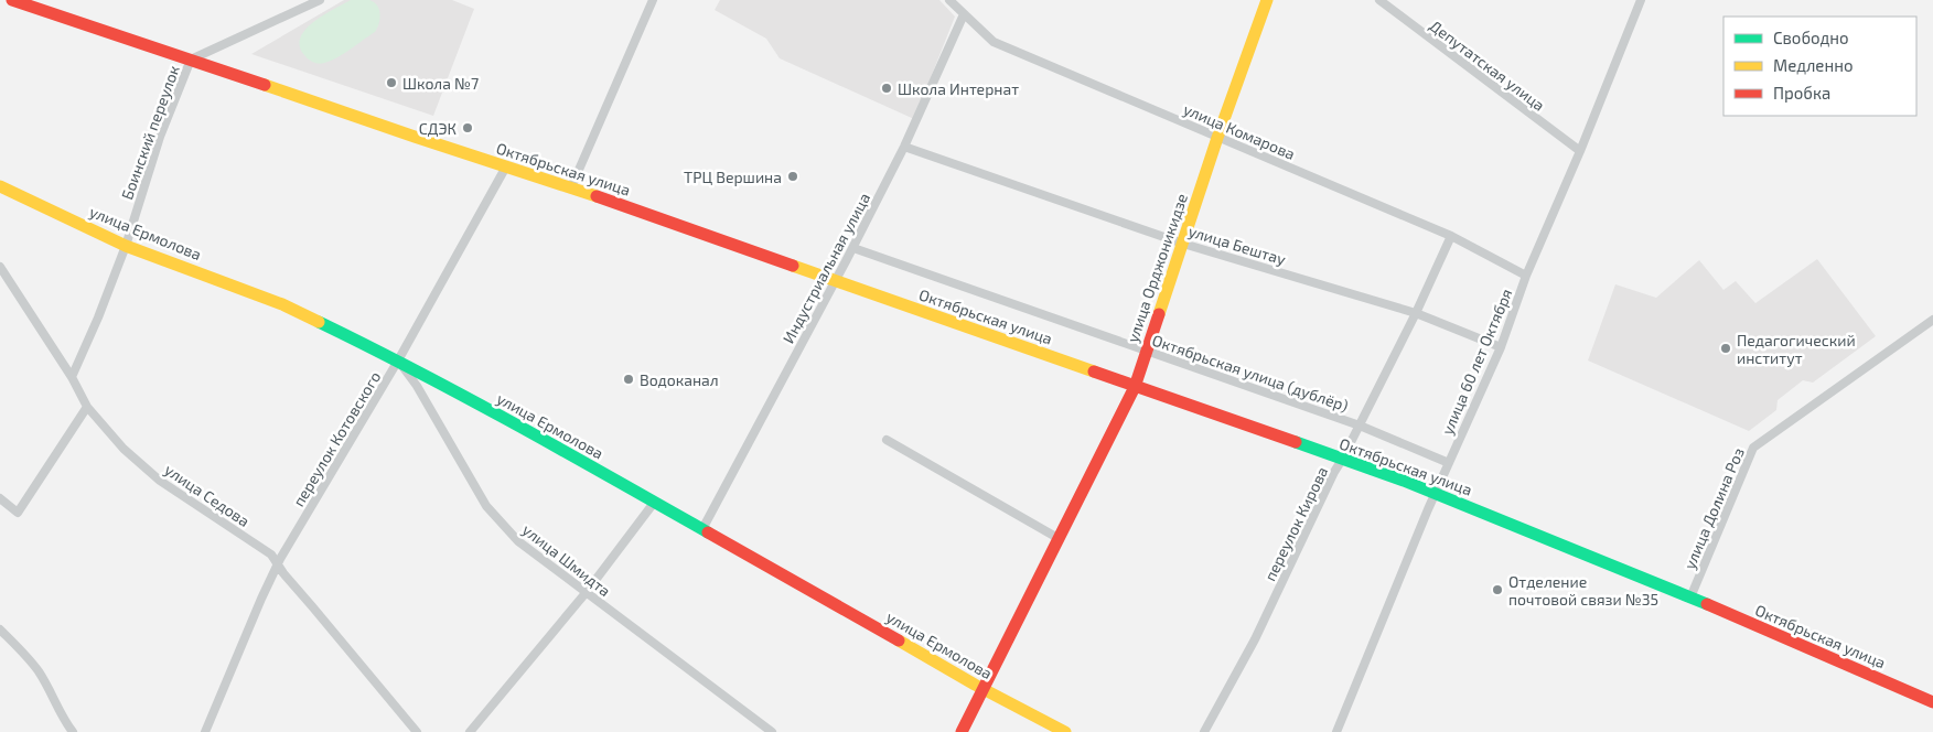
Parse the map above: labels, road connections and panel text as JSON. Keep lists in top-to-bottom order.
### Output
{
  "streets": {
    "main road": ["Октябрьская улица", "улица Ермолова", "улица Орджоникидзе"],
    "street": [
      "Депутатская улица",
      "улица Комарова",
      "Боинский переулок",
      "улица Бештау",
      "Индустриальная улица",
      "улица 60 лет Октября",
      "Октябрьская улица (дублёр)",
      "переулок Котовского",
      "улица Седова",
      "улица Долина Роз",
      "переулок Кирова",
      "улица Шмидта"
    ]
  },
  "crossings": [
    ["Депутатская улица", "улица 60 лет Октября"],
    ["улица Комарова", "Индустриальная улица"],
    ["улица Комарова", "улица Орджоникидзе"],
    ["улица Комарова", "улица 60 лет Октября"],
    ["улица Комарова", "переулок Кирова"],
    ["Боинский переулок", "Октябрьская улица"],
    ["Боинский переулок", "улица Ермолова"],
    ["Боинский переулок", "улица Седова"],
    ["Октябрьская улица", "Индустриальная улица"],
    ["Октябрьская улица", "улица Орджоникидзе"],
    ["Октябрьская улица", "улица 60 лет Октября"],
    ["Октябрьская улица", "переулок Котовского"],
    ["Октябрьская улица", "улица Долина Роз"],
    ["Октябрьская улица", "переулок Кирова"],
    ["улица Ермолова", "Индустриальная улица"],
    ["улица Ермолова", "улица Орджоникидзе"],
    ["улица Ермолова", "переулок Котовского"],
    ["улица Ермолова", "улица Шмидта"],
    ["улица Бештау", "Индустриальная улица"],
    ["улица Бештау", "улица Орджоникидзе"],
    ["улица Бештау", "улица 60 лет Октября"],
    ["улица Бештау", "переулок Кирова"],
    ["Индустриальная улица", "Октябрьская улица (дублёр)"],
    ["улица Орджоникидзе", "Октябрьская улица (дублёр)"],
    ["улица 60 лет Октября", "Октябрьская улица (дублёр)"],
    ["Октябрьская улица (дублёр)", "переулок Кирова"],
    ["переулок Котовского", "улица Седова"],
    ["переулок Котовского", "улица Шмидта"]
  ],
  "places": [
    "Школа №7",
    "Школа Интернат",
    "СДЭК",
    "ТРЦ Вершина",
    "Педагогический институт",
    "Водоканал",
    "Отделение почтовой связи №35"
  ],
  "legend": ["Свободно", "Медленно", "Пробка"]
}
